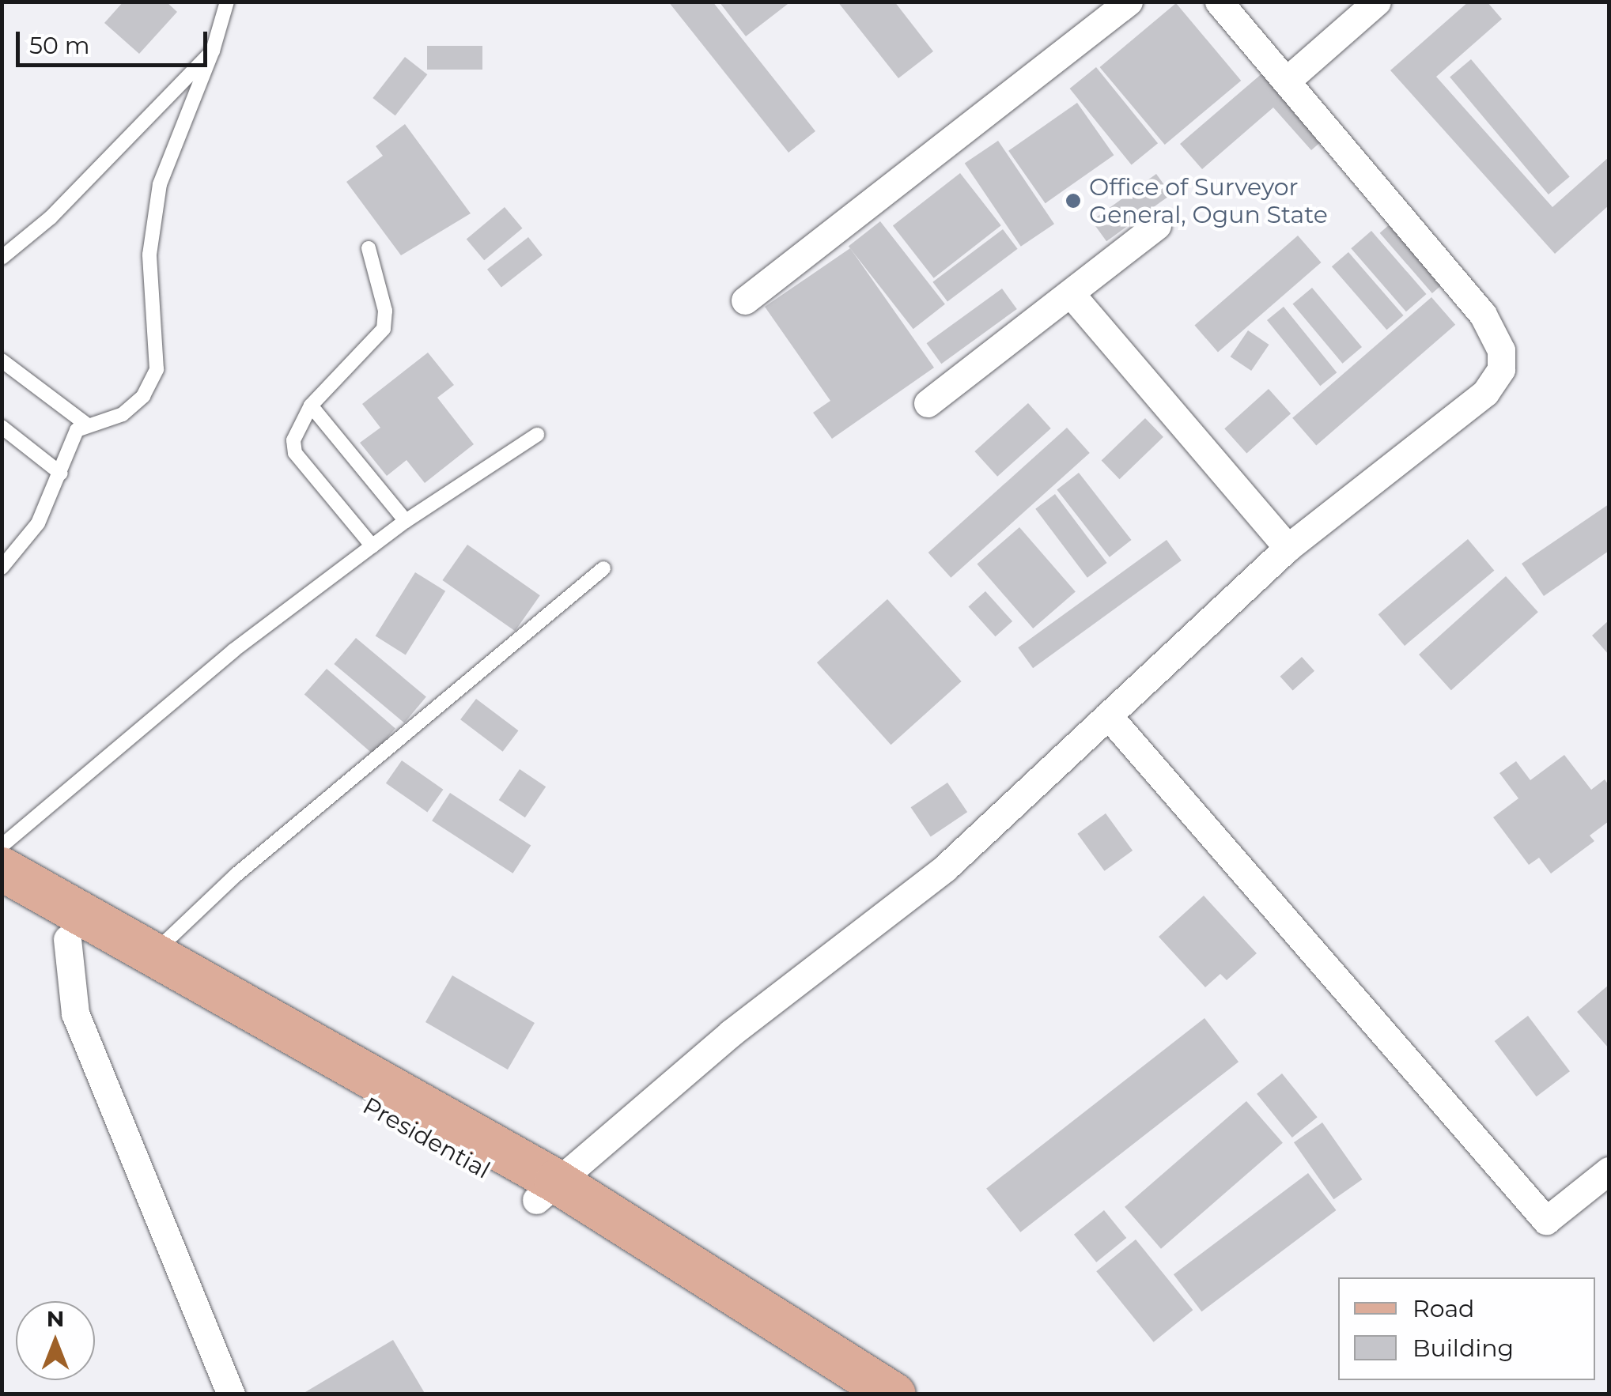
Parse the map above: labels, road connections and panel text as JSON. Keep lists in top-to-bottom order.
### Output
{
  "streets": {
    "main road": ["Presidential"]
  },
  "places": ["Office of Surveyor General, Ogun State"],
  "legend": ["Road", "Building"],
  "scale_bar": "50 m",
  "north": "top"
}
